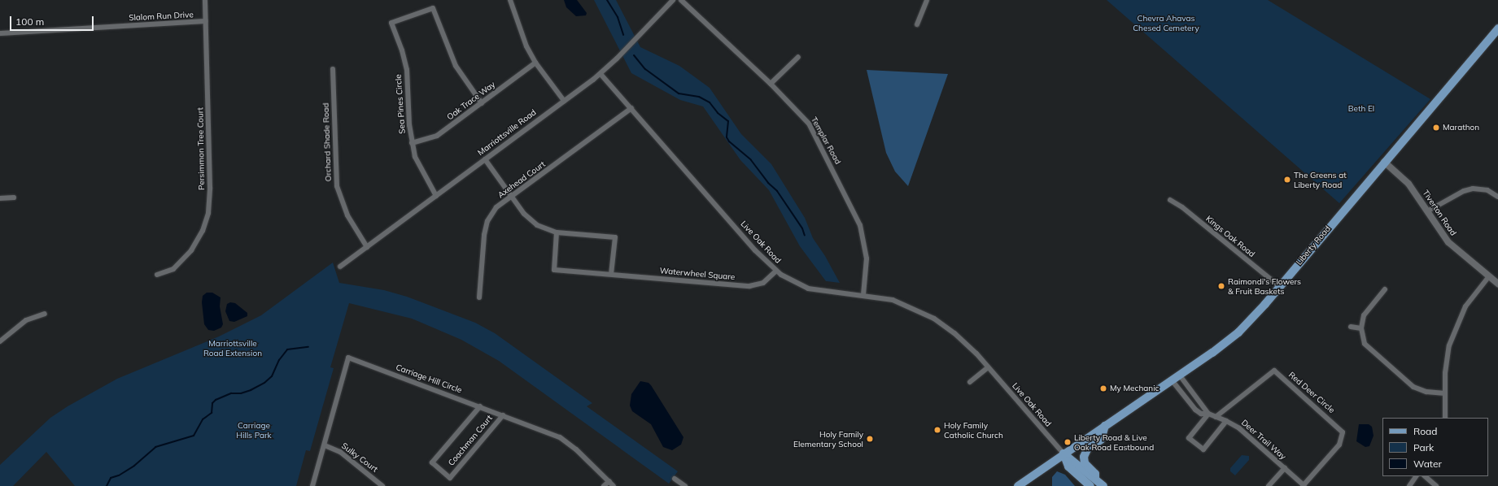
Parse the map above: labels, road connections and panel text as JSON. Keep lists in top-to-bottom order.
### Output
{
  "streets": {
    "main road": ["Liberty Road"],
    "street": [
      "Slalom Run Drive",
      "Oak Trace Way",
      "Sea Pines Circle",
      "Marriottsville Road",
      "Templar Road",
      "Orchard Shade Road",
      "Persimmon Tree Court",
      "Axehead Court",
      "Tiverton Road",
      "Kings Oak Road",
      "Live Oak Road",
      "Waterwheel Square",
      "Carriage Hill Circle",
      "Red Deer Circle",
      "Deer Trail Way",
      "Coachman Court",
      "Sulky Court"
    ]
  },
  "crossings": [
    ["Slalom Run Drive", "Persimmon Tree Court"],
    ["Oak Trace Way", "Sea Pines Circle"],
    ["Sea Pines Circle", "Marriottsville Road"],
    ["Marriottsville Road", "Orchard Shade Road"],
    ["Marriottsville Road", "Live Oak Road"],
    ["Templar Road", "Live Oak Road"],
    ["Axehead Court", "Live Oak Road"],
    ["Tiverton Road", "Liberty Road"],
    ["Kings Oak Road", "Liberty Road"],
    ["Live Oak Road", "Liberty Road"],
    ["Live Oak Road", "Waterwheel Square"],
    ["Liberty Road", "Deer Trail Way"],
    ["Carriage Hill Circle", "Coachman Court"],
    ["Carriage Hill Circle", "Sulky Court"],
    ["Red Deer Circle", "Deer Trail Way"]
  ],
  "parks": [
    "Chevra Ahavas Chesed Cemetery",
    "Beth El",
    "Marriottsville Road Extension",
    "Carriage Hills Park"
  ],
  "places": [
    "Marathon",
    "The Greens at Liberty Road",
    "Raimondi's Flowers & Fruit Baskets",
    "My Mechanic",
    "Holy Family Catholic Church",
    "Holy Family Elementary School",
    "Liberty Road & Live Oak Road Eastbound"
  ],
  "legend": ["Road", "Park", "Water"],
  "scale_bar": "100 m"
}
